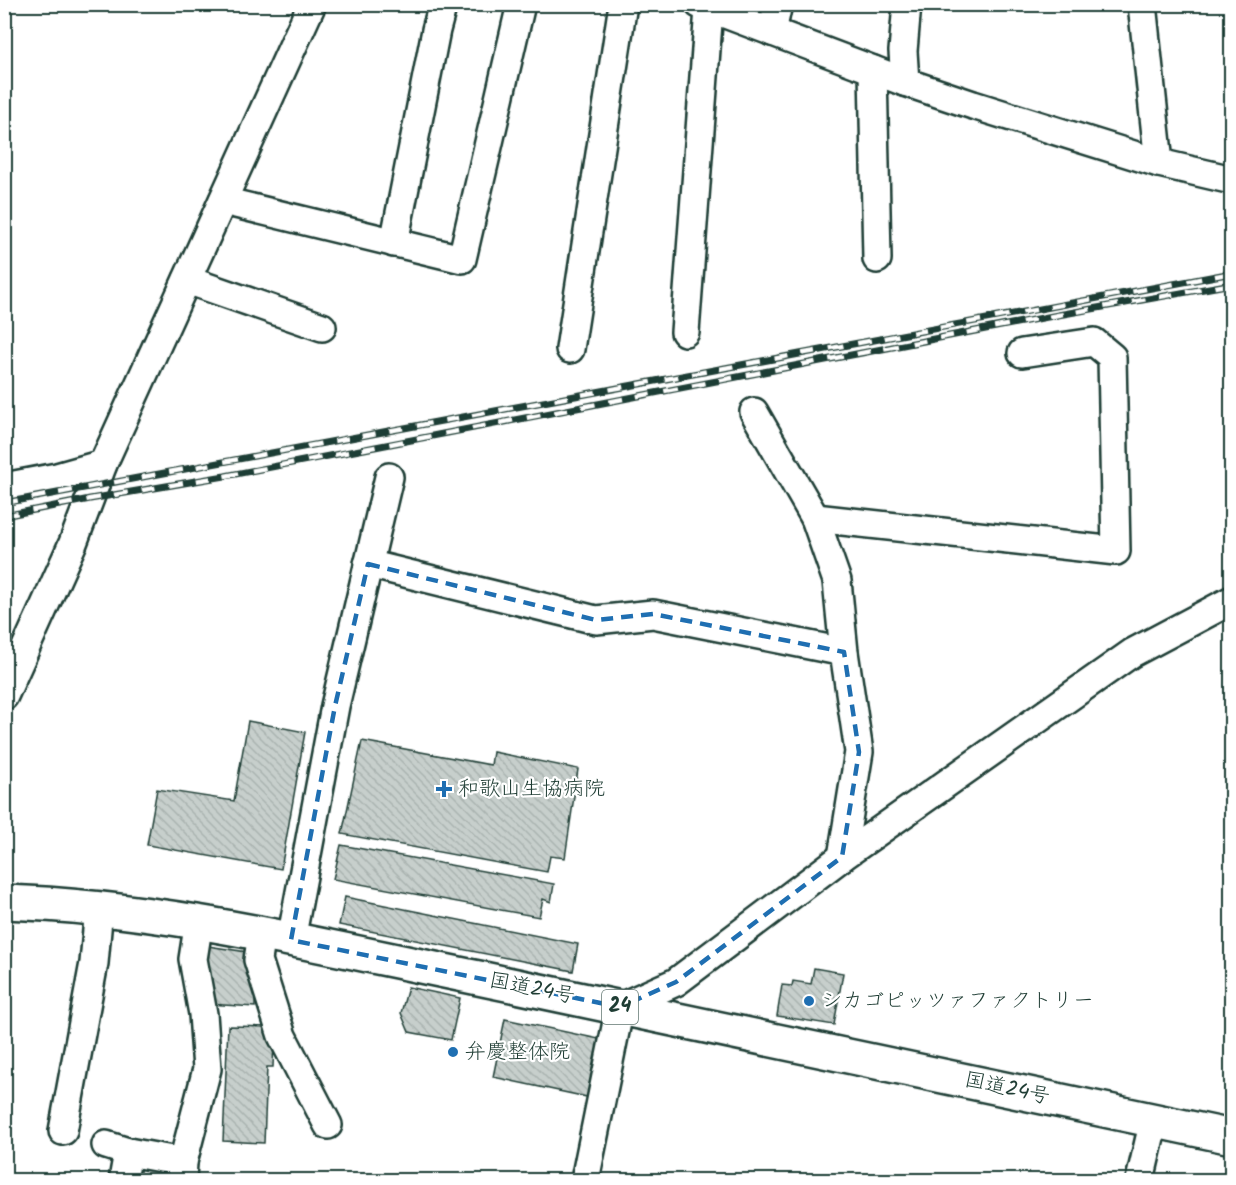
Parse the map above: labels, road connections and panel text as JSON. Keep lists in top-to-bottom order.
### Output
{
  "streets": {
    "highway": ["国道24号", "24"]
  },
  "places": {
    "health": ["和歌山生協病院"],
    "other": ["シカゴピッツァファクトリー", "弁慶整体院"]
  }
}
